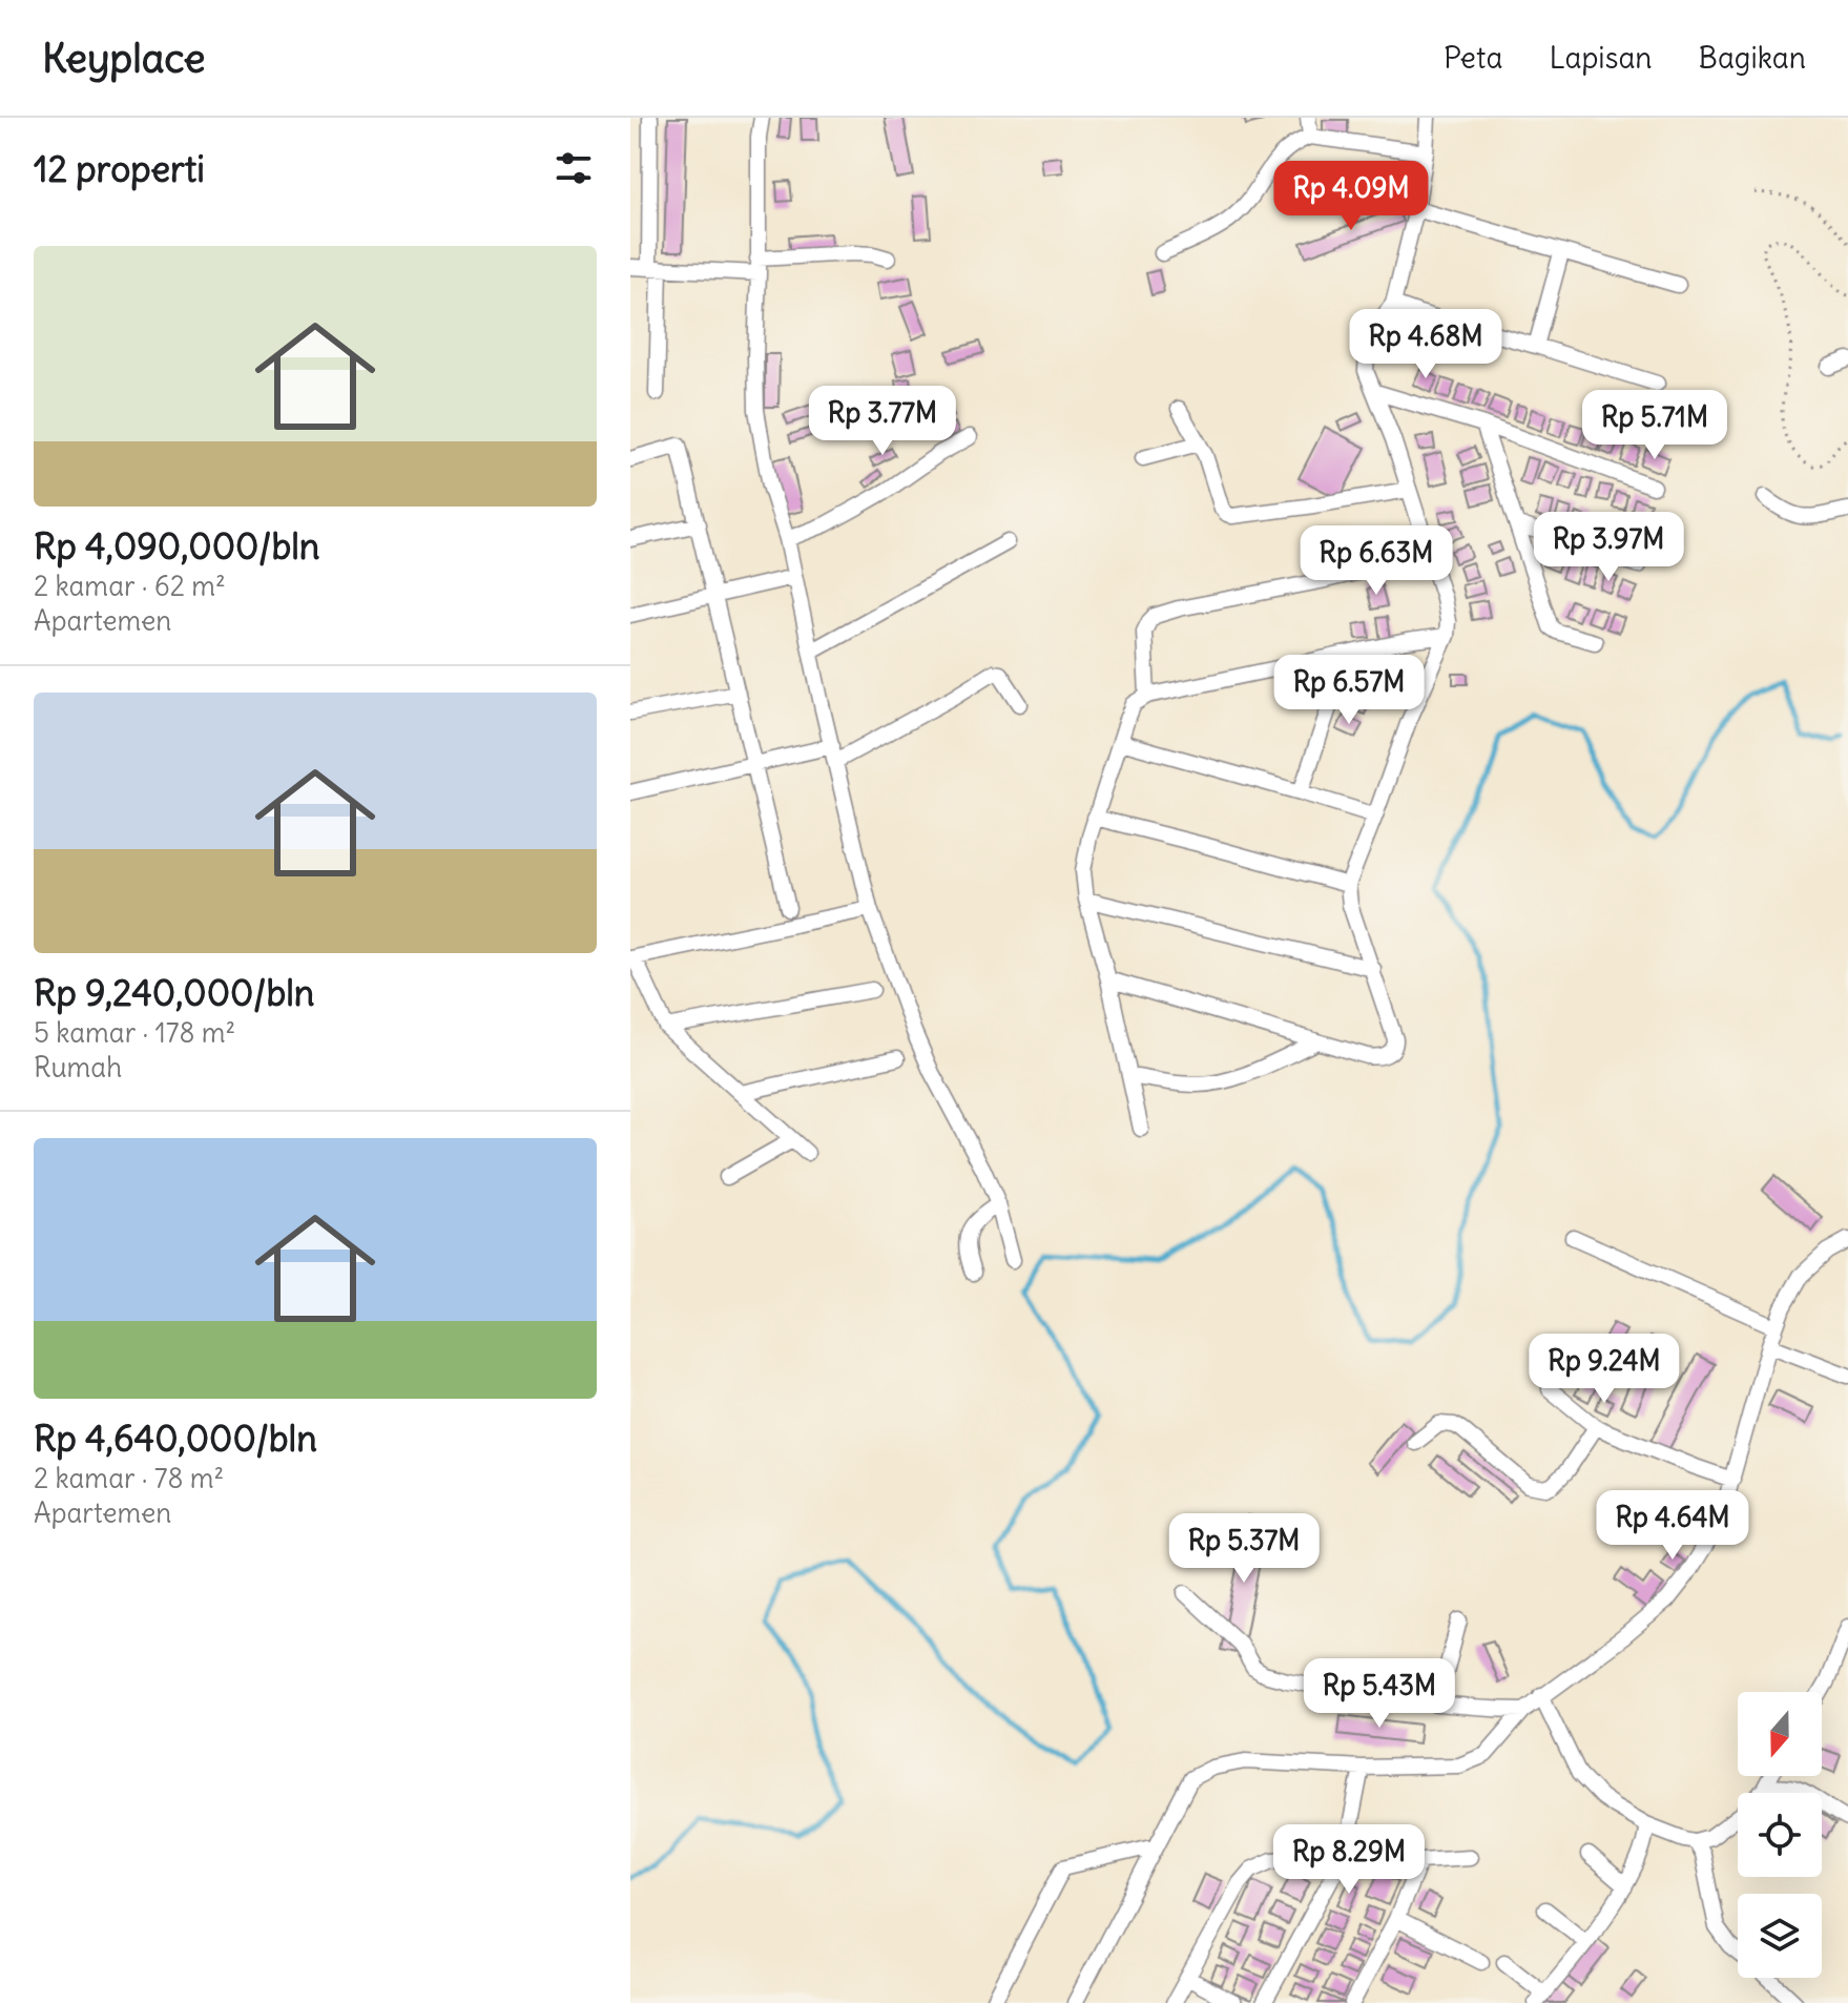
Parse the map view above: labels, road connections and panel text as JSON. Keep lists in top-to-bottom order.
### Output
{
  "north": "bottom",
  "page": {
    "header": "Keyplace",
    "nav": ["Peta", "Lapisan", "Bagikan"],
    "heading": "12 properti",
    "price": [
      "Rp 4.09M",
      "Rp 4.68M",
      "Rp 3.77M",
      "Rp 5.71M",
      "Rp 3.97M",
      "Rp 6.63M",
      "Rp 6.57M",
      "Rp 9.24M",
      "Rp 4.64M",
      "Rp 5.37M",
      "Rp 5.43M",
      "Rp 8.29M"
    ],
    "list": [
      {
        "name": "Rp 4,090,000/bln",
        "note": "2 kamar · 62 m² · Apartemen"
      },
      {
        "name": "Rp 9,240,000/bln",
        "note": "5 kamar · 178 m² · Rumah"
      },
      {
        "name": "Rp 4,640,000/bln",
        "note": "2 kamar · 78 m² · Apartemen"
      }
    ]
  }
}
